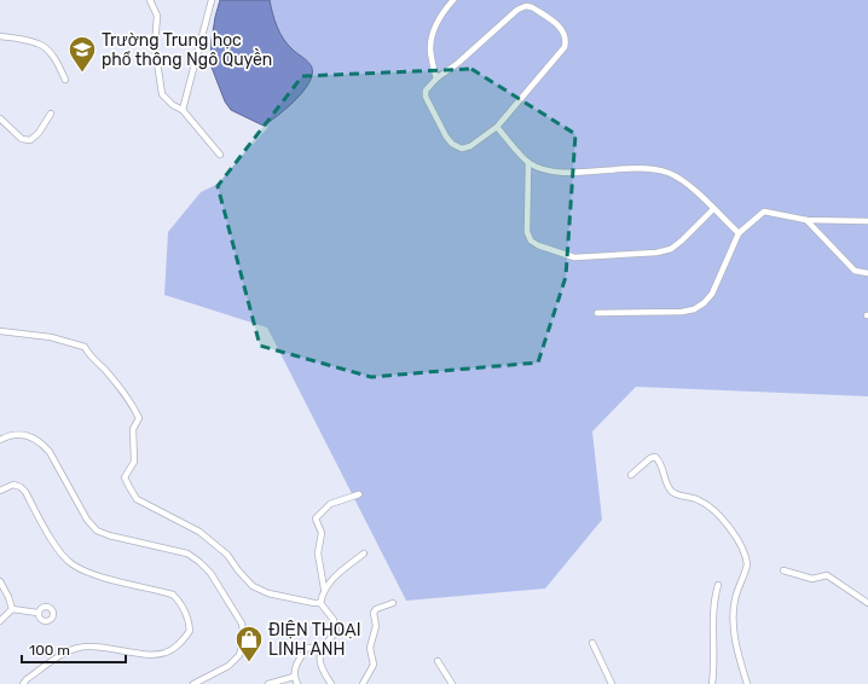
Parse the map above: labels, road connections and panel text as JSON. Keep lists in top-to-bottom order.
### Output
{
  "places": {
    "school or university": ["Trường Trung học phổ thông Ngô Quyền"],
    "shop": ["ĐIỆN THOẠI LINH ANH"]
  },
  "scale_bar": "100 m"
}
